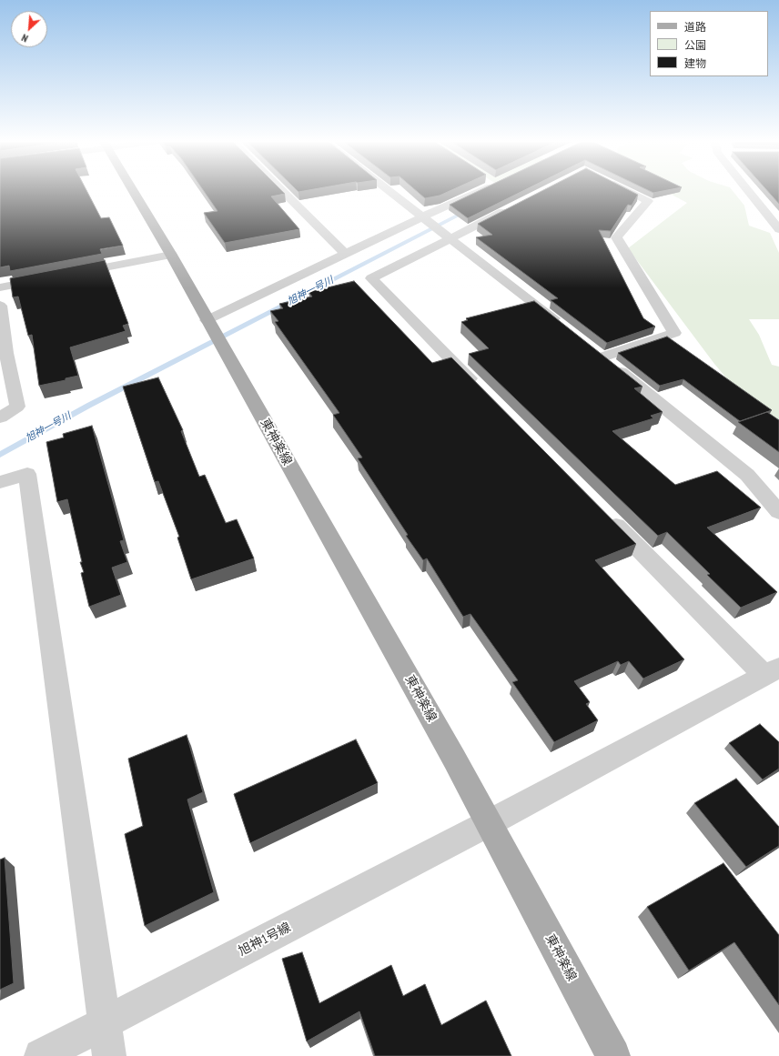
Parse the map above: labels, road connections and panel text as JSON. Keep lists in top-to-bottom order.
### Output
{
  "streets": {
    "main road": ["東神楽線"],
    "street": ["旭神1号線"]
  },
  "crossings": [
    ["東神楽線", "旭神1号線"]
  ],
  "water": ["旭神一号川"],
  "legend": ["道路", "公園", "建物"],
  "north": "bottom left"
}
